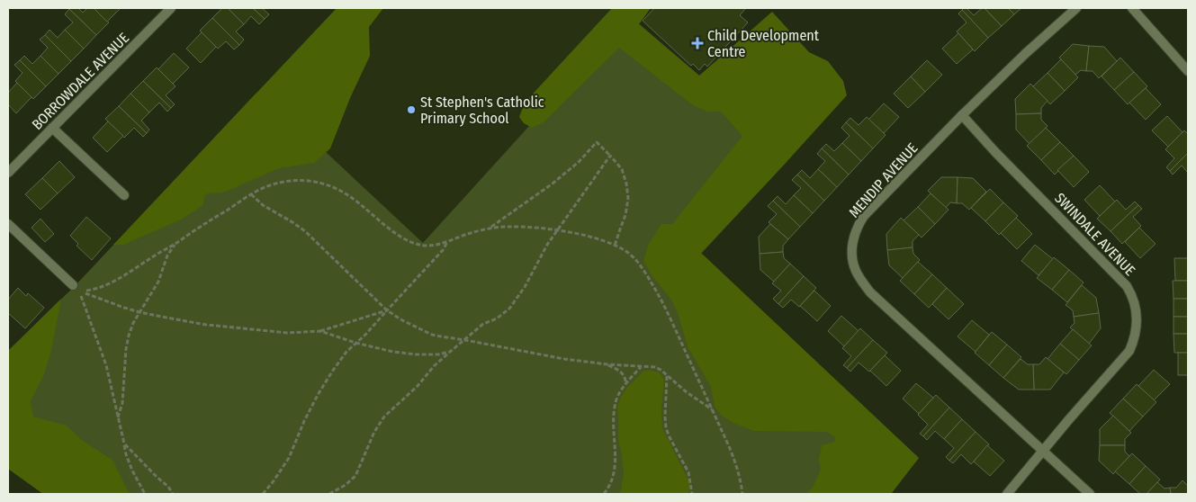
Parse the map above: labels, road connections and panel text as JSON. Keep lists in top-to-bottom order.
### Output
{
  "streets": {
    "street": ["BORROWDALE AVENUE", "MENDIP AVENUE", "SWINDALE AVENUE"]
  },
  "crossings": [
    ["MENDIP AVENUE", "SWINDALE AVENUE"]
  ],
  "places": {
    "health": ["Child Development Centre"],
    "other": ["St Stephen's Catholic Primary School"]
  }
}
